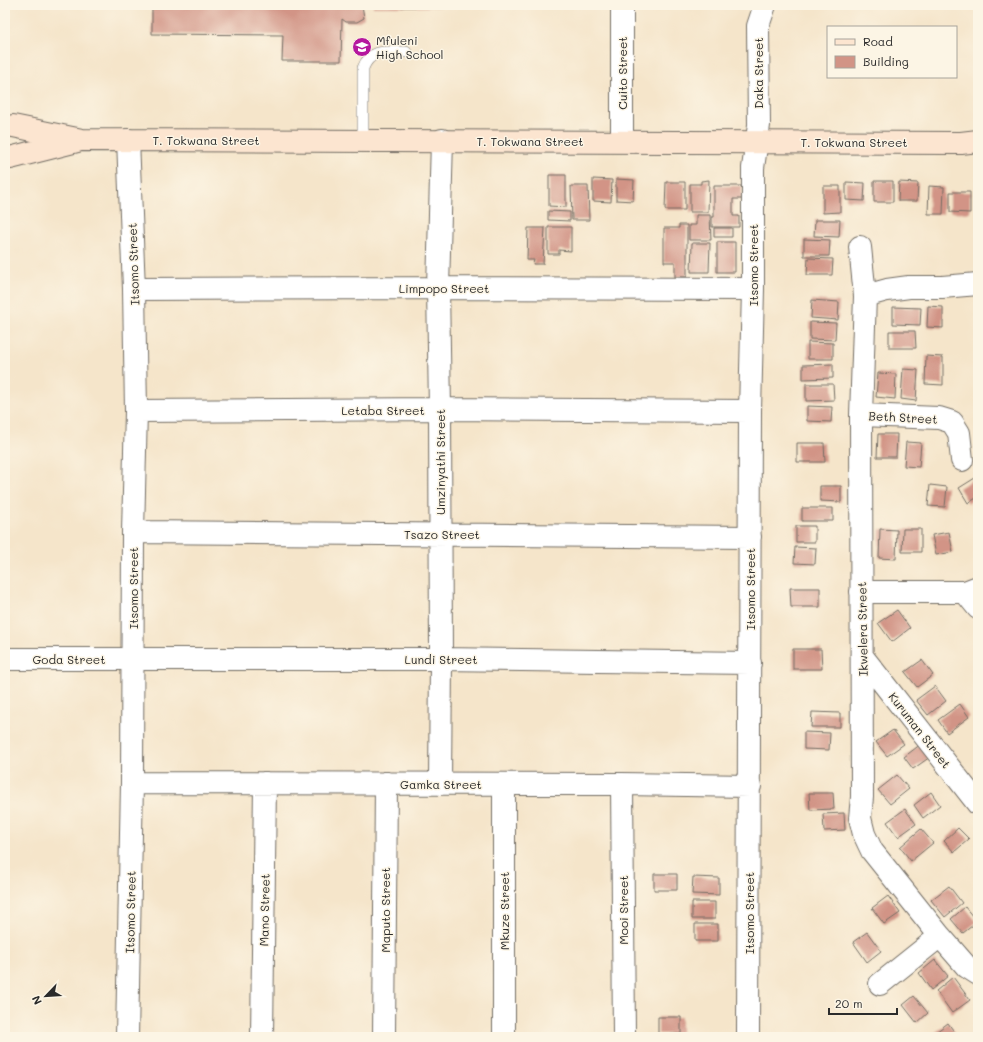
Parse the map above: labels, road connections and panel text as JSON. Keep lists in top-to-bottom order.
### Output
{
  "streets": {
    "street": [
      "Cuito Street",
      "Daka Street",
      "T. Tokwana Street",
      "Itsomo Street",
      "Limpopo Street",
      "Letaba Street",
      "Beth Street",
      "Umzinyathi Street",
      "Tsazo Street",
      "Ikwelera Street",
      "Goda Street",
      "Lundi Street",
      "Kuruman Street",
      "Gamka Street",
      "Mano Street",
      "Maputo Street",
      "Mooi Street",
      "Mkuze Street"
    ]
  },
  "crossings": [
    ["Cuito Street", "T. Tokwana Street"],
    ["Daka Street", "T. Tokwana Street"],
    ["Daka Street", "Itsomo Street"],
    ["T. Tokwana Street", "Itsomo Street"],
    ["T. Tokwana Street", "Umzinyathi Street"],
    ["Itsomo Street", "Limpopo Street"],
    ["Itsomo Street", "Letaba Street"],
    ["Itsomo Street", "Tsazo Street"],
    ["Itsomo Street", "Goda Street"],
    ["Itsomo Street", "Lundi Street"],
    ["Itsomo Street", "Gamka Street"],
    ["Limpopo Street", "Umzinyathi Street"],
    ["Letaba Street", "Umzinyathi Street"],
    ["Beth Street", "Ikwelera Street"],
    ["Umzinyathi Street", "Tsazo Street"],
    ["Umzinyathi Street", "Lundi Street"],
    ["Umzinyathi Street", "Gamka Street"],
    ["Ikwelera Street", "Kuruman Street"],
    ["Goda Street", "Lundi Street"],
    ["Gamka Street", "Mano Street"],
    ["Gamka Street", "Maputo Street"],
    ["Gamka Street", "Mooi Street"],
    ["Gamka Street", "Mkuze Street"]
  ],
  "places": {
    "school or university": ["Mfuleni High School"]
  },
  "legend": ["Road", "Building"],
  "scale_bar": "20 m",
  "north": "bottom left"
}
